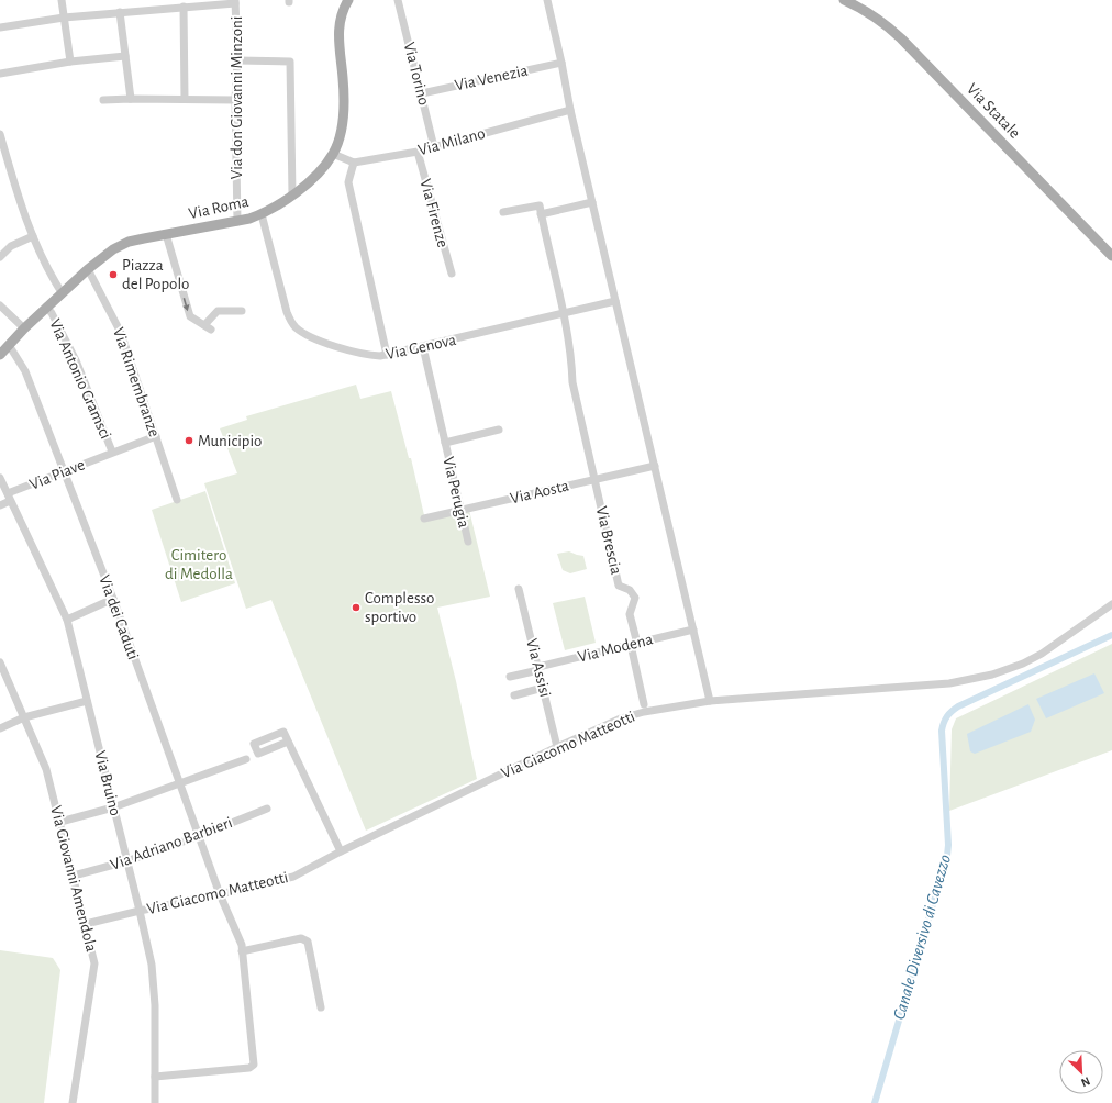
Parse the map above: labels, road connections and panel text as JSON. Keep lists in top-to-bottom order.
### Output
{
  "streets": {
    "main road": ["Via Statale", "Via Roma"],
    "street": [
      "Via Torino",
      "Via Venezia",
      "Via don Giovanni Minzoni",
      "Via Milano",
      "Via Firenze",
      "Via Genova",
      "Via Antonio Gramsci",
      "Via Rimembranze",
      "Via Piave",
      "Via Perugia",
      "Via Aosta",
      "Via Brescia",
      "Via dei Caduti",
      "Via Modena",
      "Via Assisi",
      "Via Giacomo Matteotti",
      "Via Bruino",
      "Via Adriano Barbieri",
      "Via Giovanni Amendola"
    ]
  },
  "crossings": [
    ["Via Torino", "Via Venezia"],
    ["Via Torino", "Via Milano"],
    ["Via don Giovanni Minzoni", "Via Roma"],
    ["Via Milano", "Via Firenze"],
    ["Via Roma", "Via Genova"],
    ["Via Roma", "Via Antonio Gramsci"],
    ["Via Roma", "Via Rimembranze"],
    ["Via Roma", "Via dei Caduti"],
    ["Via Genova", "Via Perugia"],
    ["Via Antonio Gramsci", "Via Piave"],
    ["Via Rimembranze", "Via Piave"],
    ["Via Piave", "Via dei Caduti"],
    ["Via Piave", "Via Bruino"],
    ["Via Perugia", "Via Aosta"],
    ["Via Aosta", "Via Brescia"],
    ["Via Brescia", "Via Modena"],
    ["Via dei Caduti", "Via Giacomo Matteotti"],
    ["Via dei Caduti", "Via Bruino"],
    ["Via dei Caduti", "Via Adriano Barbieri"],
    ["Via Modena", "Via Assisi"],
    ["Via Assisi", "Via Giacomo Matteotti"],
    ["Via Giacomo Matteotti", "Via Bruino"],
    ["Via Giacomo Matteotti", "Via Giovanni Amendola"],
    ["Via Bruino", "Via Adriano Barbieri"],
    ["Via Adriano Barbieri", "Via Giovanni Amendola"]
  ],
  "water": ["Canale Diversivo di Cavezzo"],
  "parks": ["Cimitero di Medolla"],
  "places": ["Piazza del Popolo", "Municipio", "Complesso sportivo"],
  "north": "bottom right"
}
